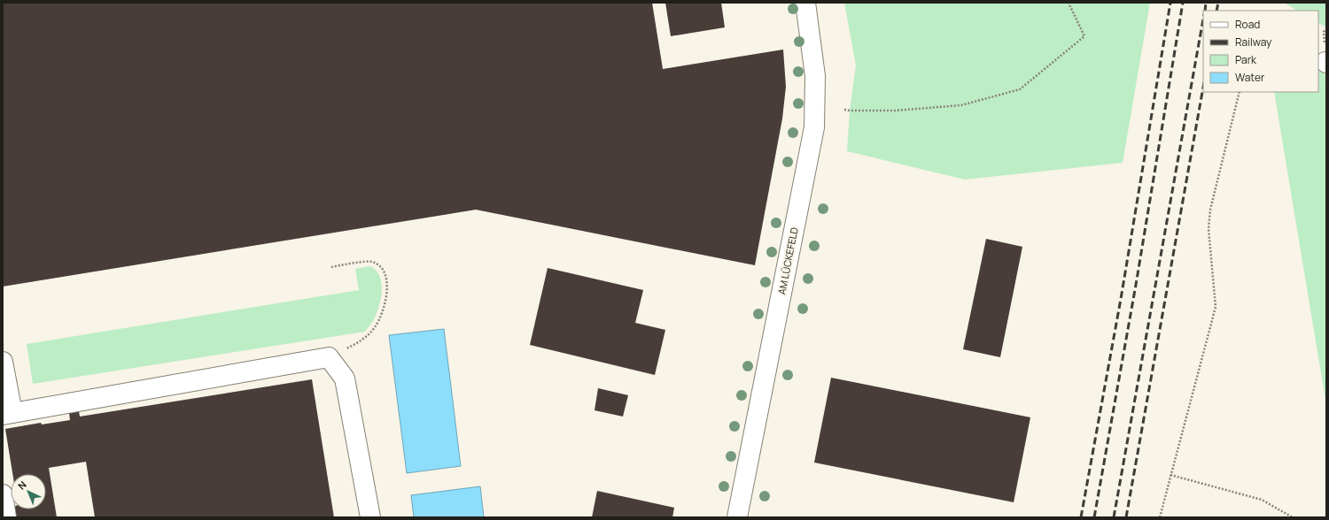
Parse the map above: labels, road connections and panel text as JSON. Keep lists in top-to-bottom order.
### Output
{
  "streets": {
    "street": ["AM LÜCKEFELD"]
  },
  "legend": [
    "Road",
    "Railway",
    "Park",
    "Water"
  ],
  "north": "top left"
}
